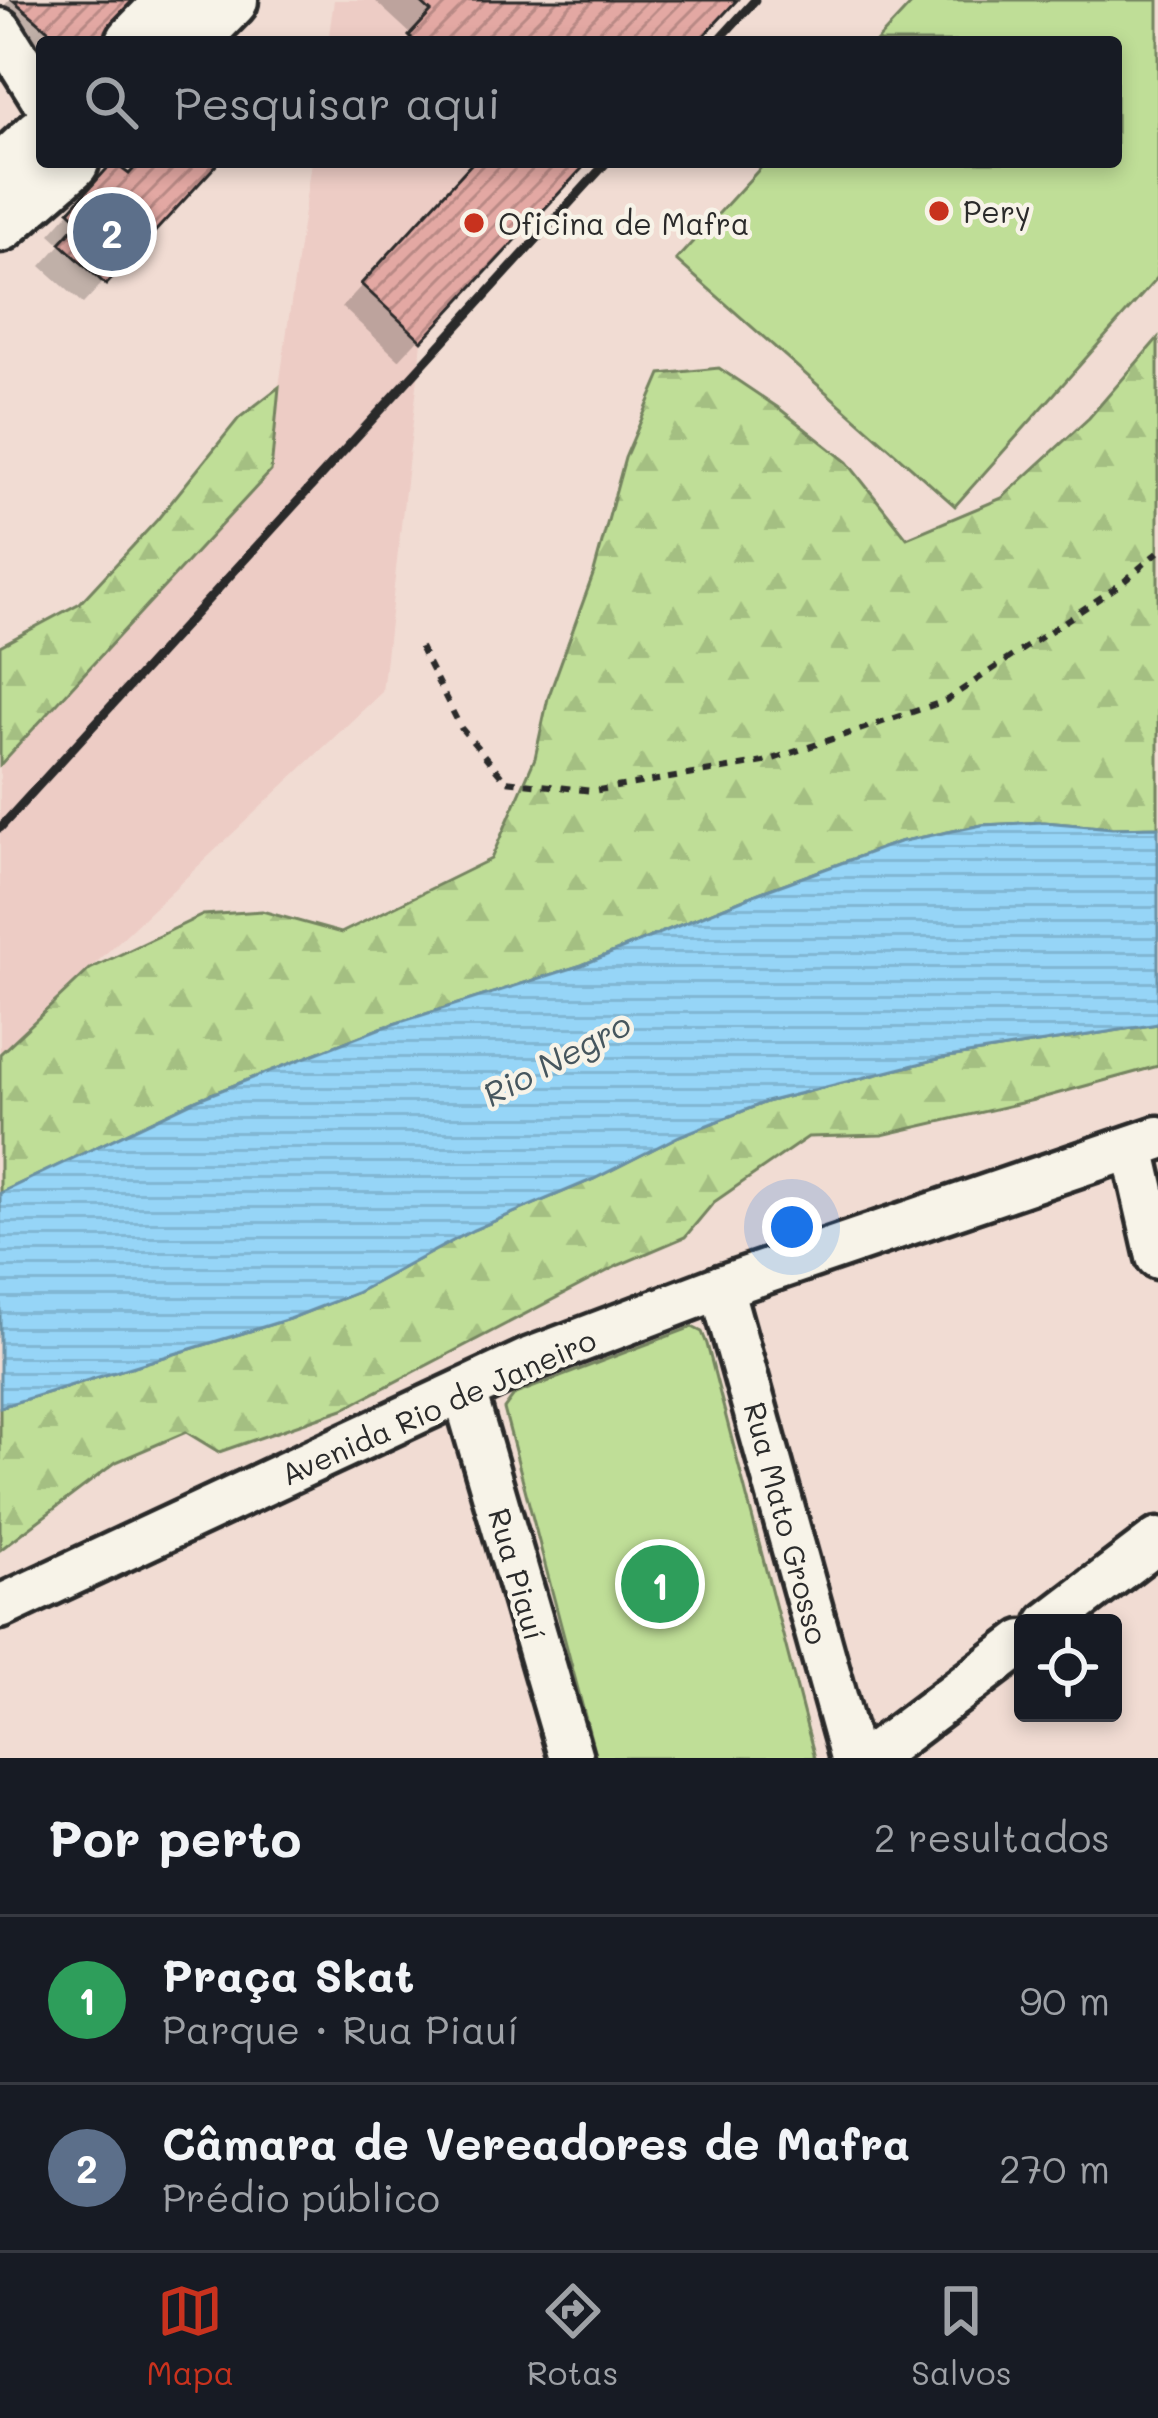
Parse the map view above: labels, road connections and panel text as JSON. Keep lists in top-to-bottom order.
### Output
{
  "streets": {
    "street": ["Avenida Rio de Janeiro", "Rua Mato Grosso", "Rua Piauí"]
  },
  "crossings": [
    ["Avenida Rio de Janeiro", "Rua Mato Grosso"],
    ["Avenida Rio de Janeiro", "Rua Piauí"]
  ],
  "water": ["Rio Negro"],
  "places": ["Pery", "Oficina de Mafra"],
  "page": {
    "search": "Pesquisar aqui",
    "pins": ["2", "1"],
    "heading": ["Por perto", "2 resultados"],
    "list": [
      {
        "mark": "1",
        "name": "Praça Skat",
        "note": "Parque · Rua Piauí",
        "value": "90 m"
      },
      {
        "mark": "2",
        "name": "Câmara de Vereadores de Mafra",
        "note": "Prédio público",
        "value": "270 m"
      }
    ],
    "nav": ["Mapa", "Rotas", "Salvos"]
  }
}
